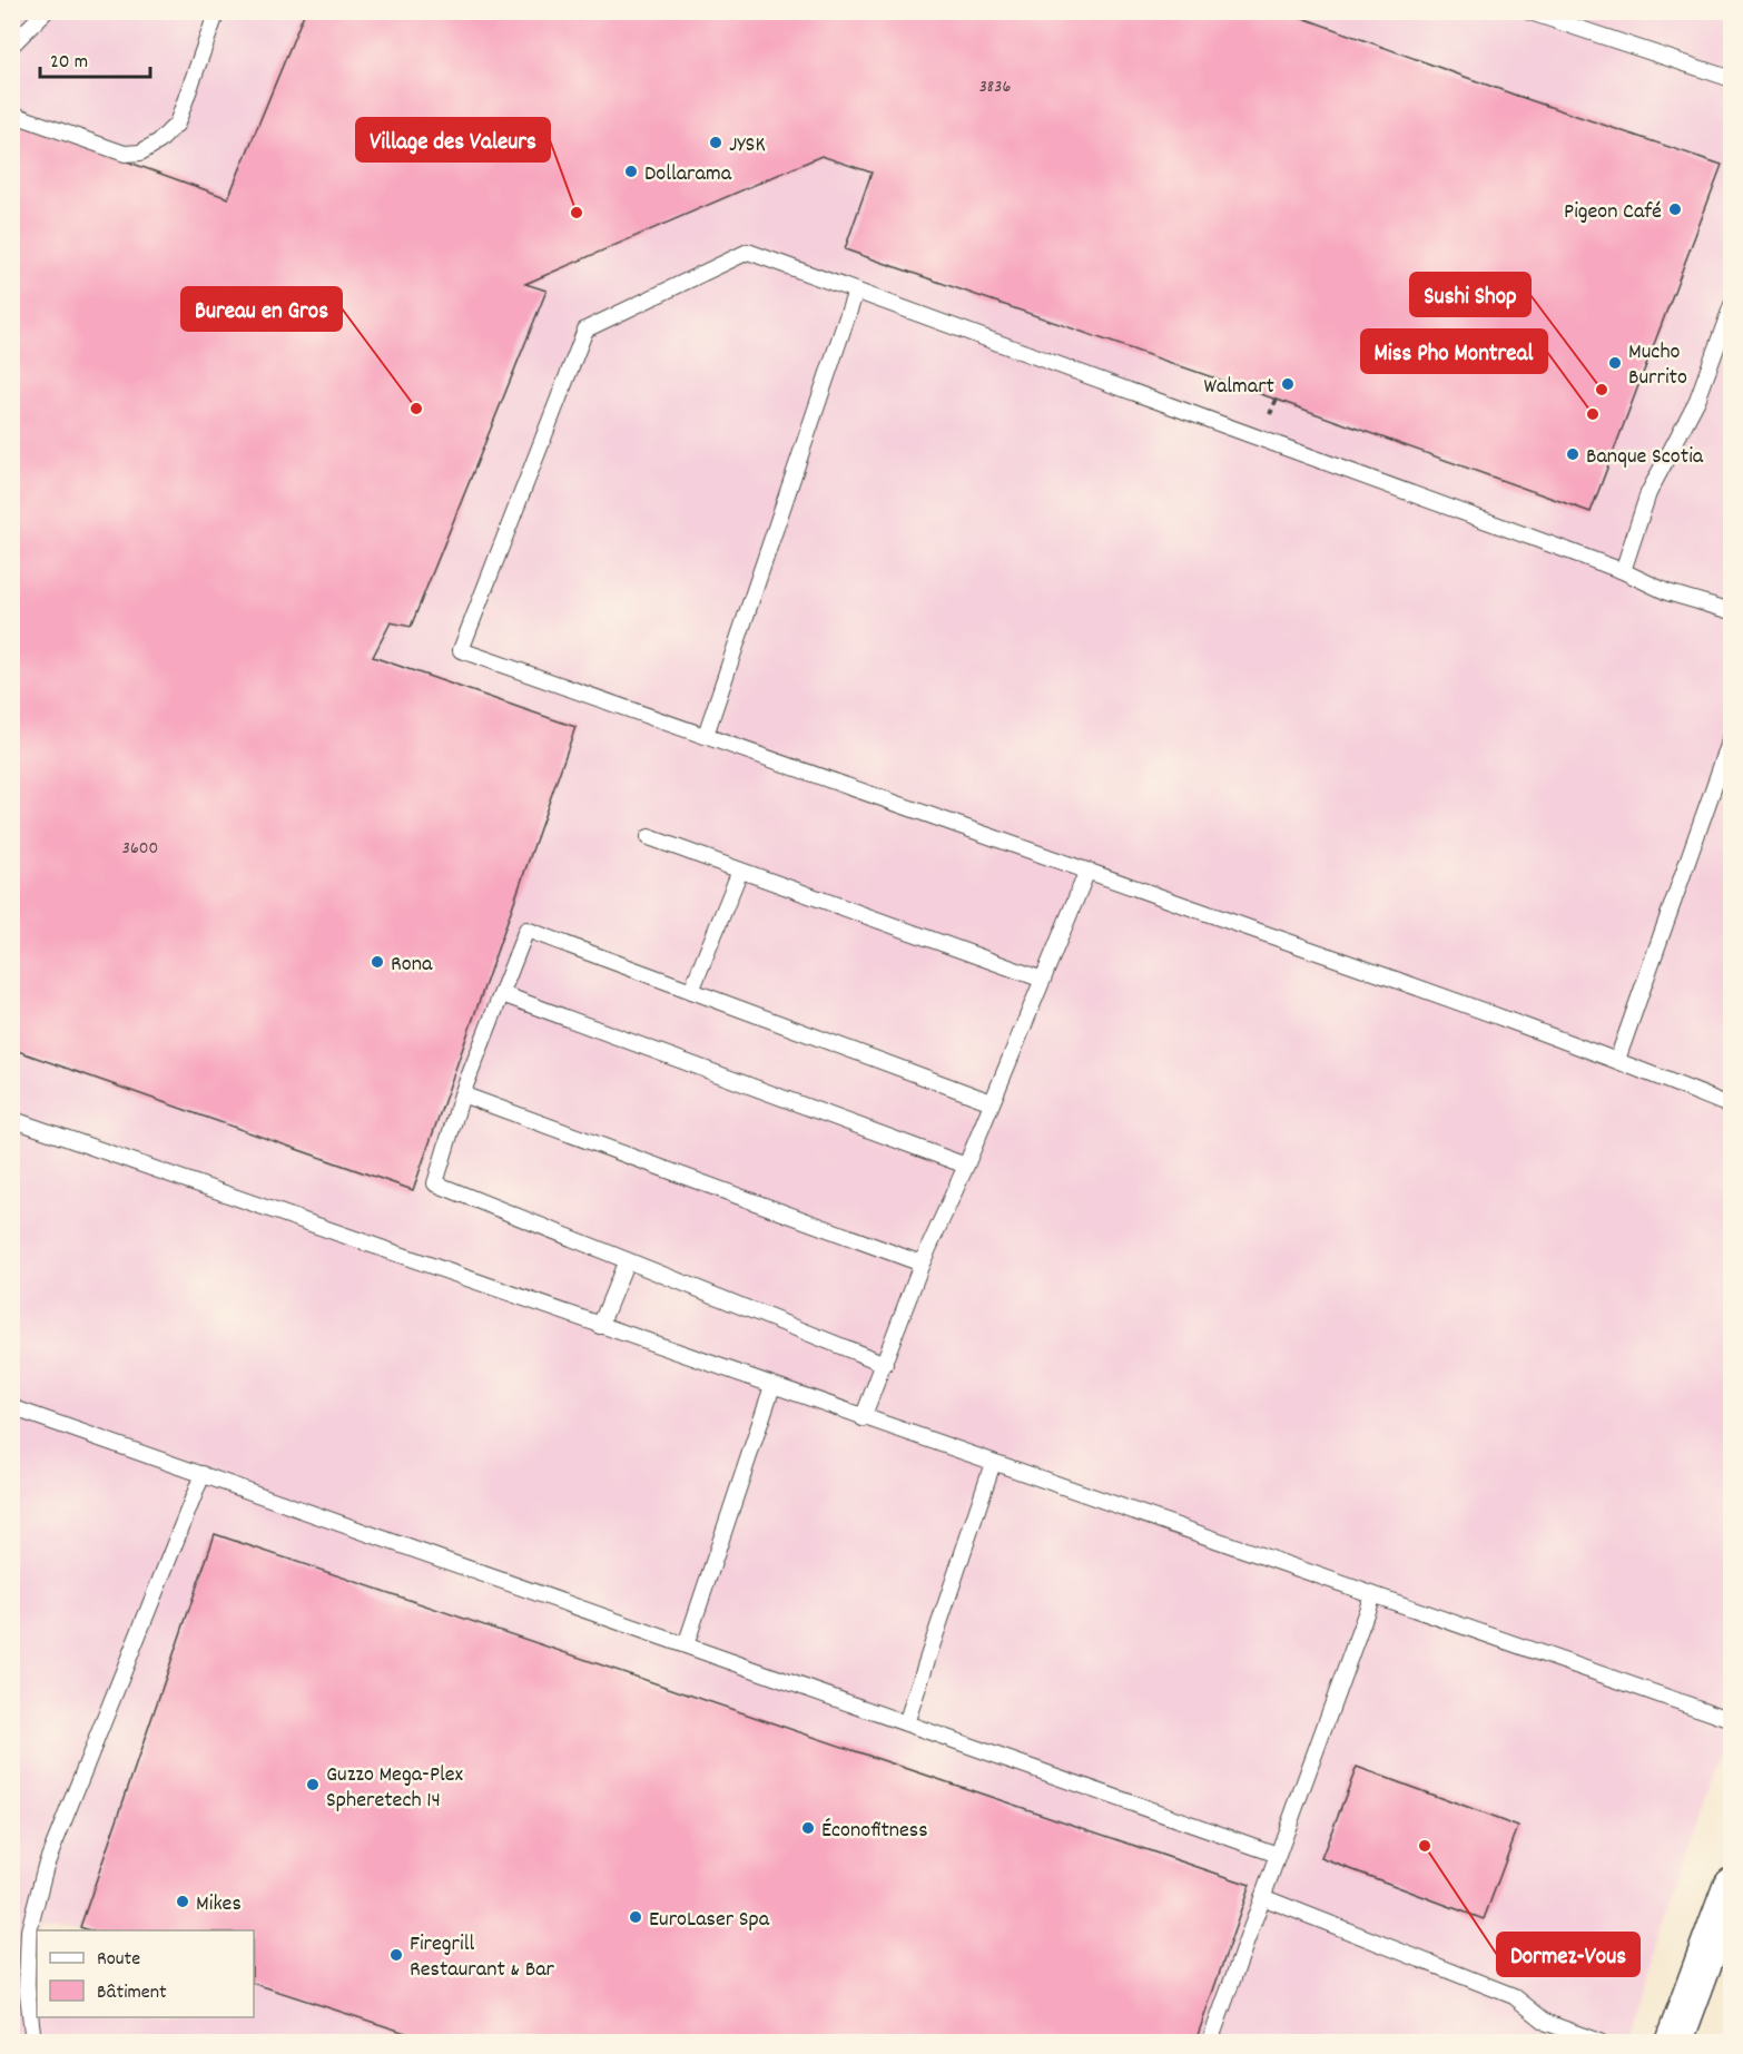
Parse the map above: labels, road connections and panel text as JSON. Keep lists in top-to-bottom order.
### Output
{
  "places": [
    "JYSK",
    "Dollarama",
    "Pigeon Café",
    "Village des Valeurs",
    "Mucho Burrito",
    "Walmart",
    "Sushi Shop",
    "Bureau en Gros",
    "Miss Pho Montreal",
    "Banque Scotia",
    "Rona",
    "Guzzo Mega-Plex Spheretech 14",
    "Éconofitness",
    "Dormez-Vous",
    "Mikes",
    "EuroLaser Spa",
    "Firegrill Restaurant & Bar"
  ],
  "house_numbers": ["3836", "3600"],
  "legend": ["Route", "Bâtiment"],
  "scale_bar": "20 m"
}
